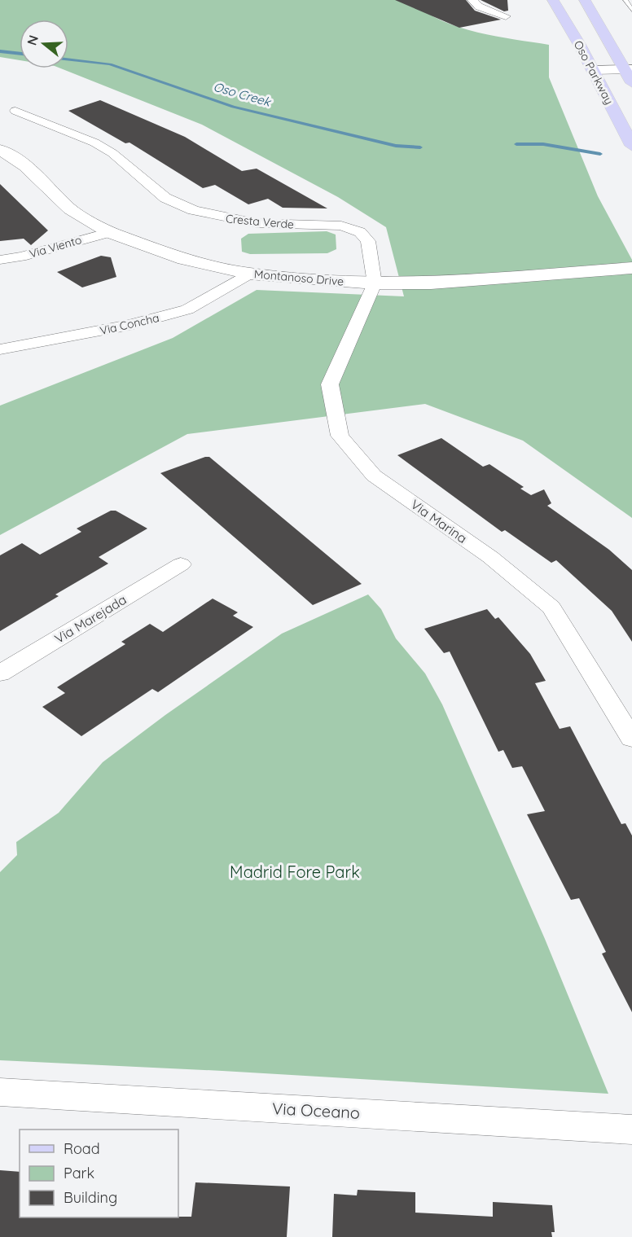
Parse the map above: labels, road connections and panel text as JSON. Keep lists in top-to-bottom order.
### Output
{
  "streets": {
    "main road": ["Oso Parkway"],
    "street": [
      "Cresta Verde",
      "Via Viento",
      "Montanoso Drive",
      "Via Concha",
      "Via Marina",
      "Via Marejada",
      "Via Oceano"
    ]
  },
  "crossings": [
    ["Cresta Verde", "Montanoso Drive"],
    ["Cresta Verde", "Via Marina"],
    ["Via Viento", "Montanoso Drive"],
    ["Montanoso Drive", "Via Concha"],
    ["Montanoso Drive", "Via Marina"]
  ],
  "water": ["Oso Creek"],
  "parks": ["Madrid Fore Park"],
  "legend": ["Road", "Park", "Building"],
  "north": "left"
}
